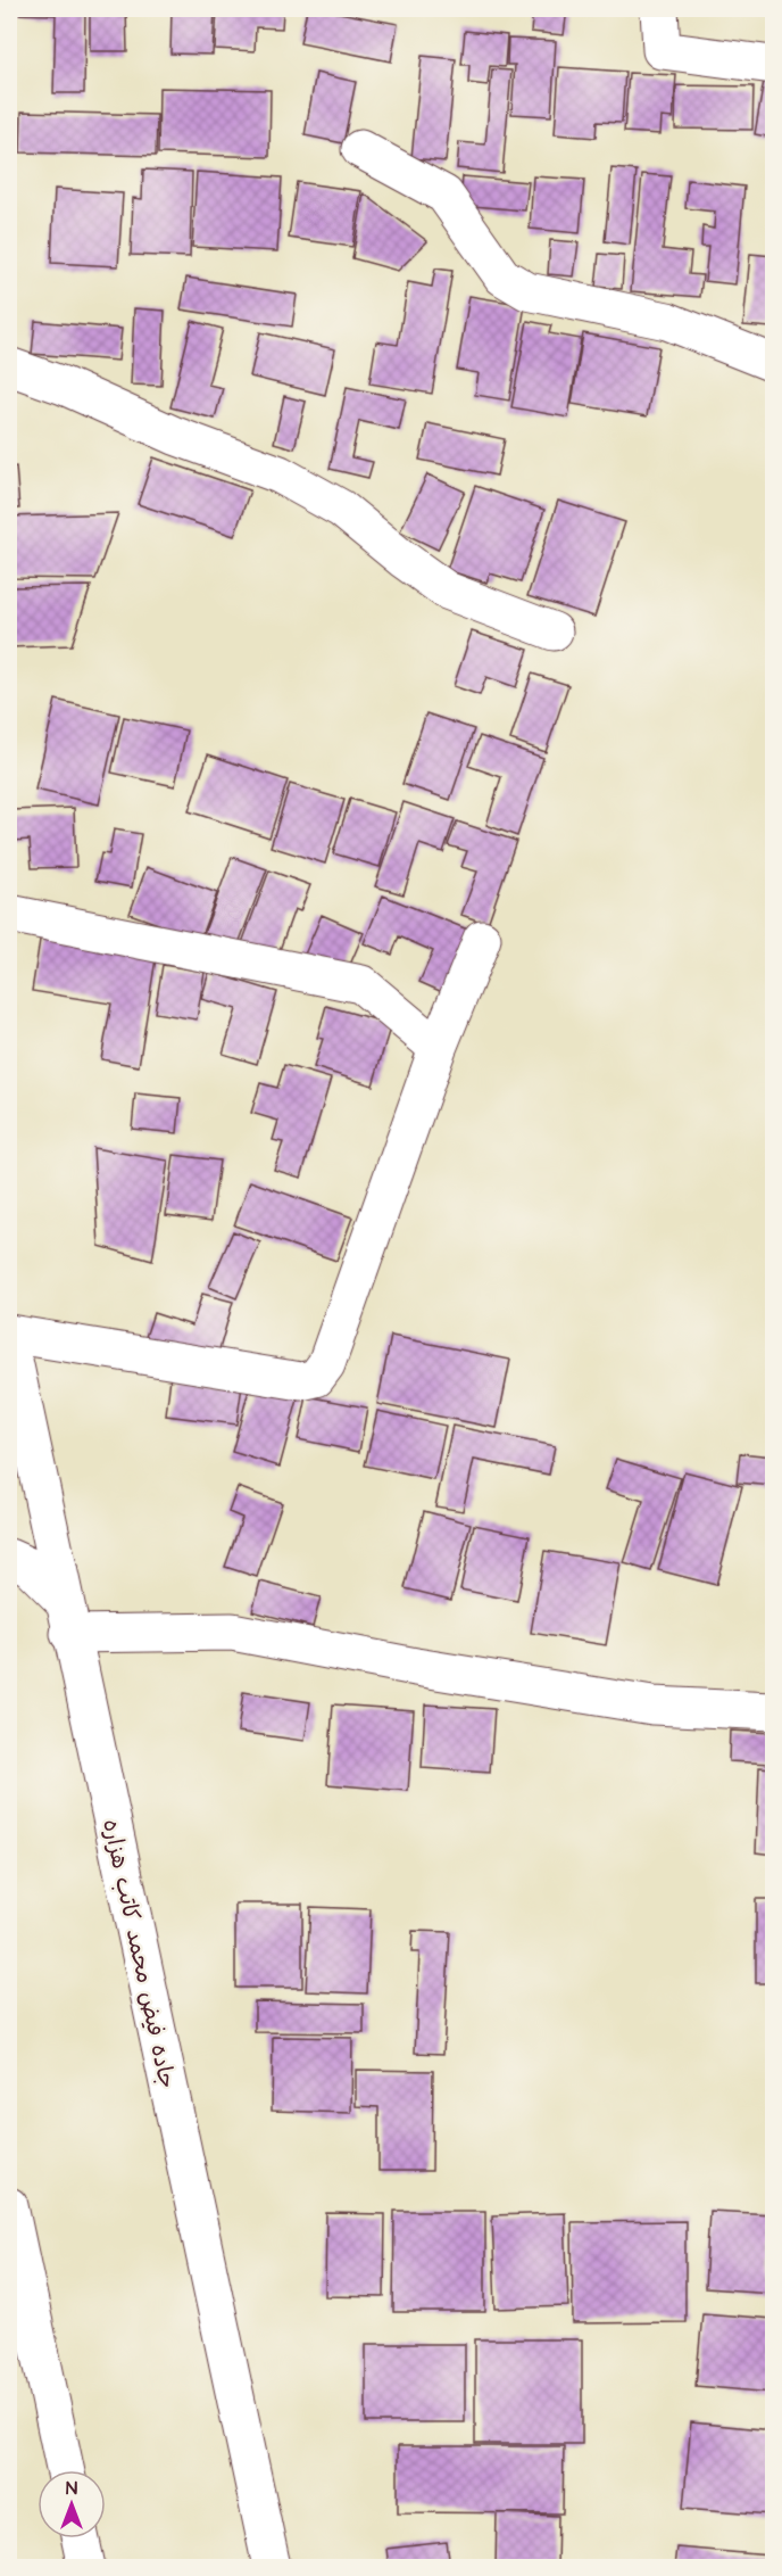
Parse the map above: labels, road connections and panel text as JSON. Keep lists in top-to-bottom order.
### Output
{
  "streets": {
    "street": ["جاده فیض محمد کاتب هزاره"]
  },
  "north": "top"
}
